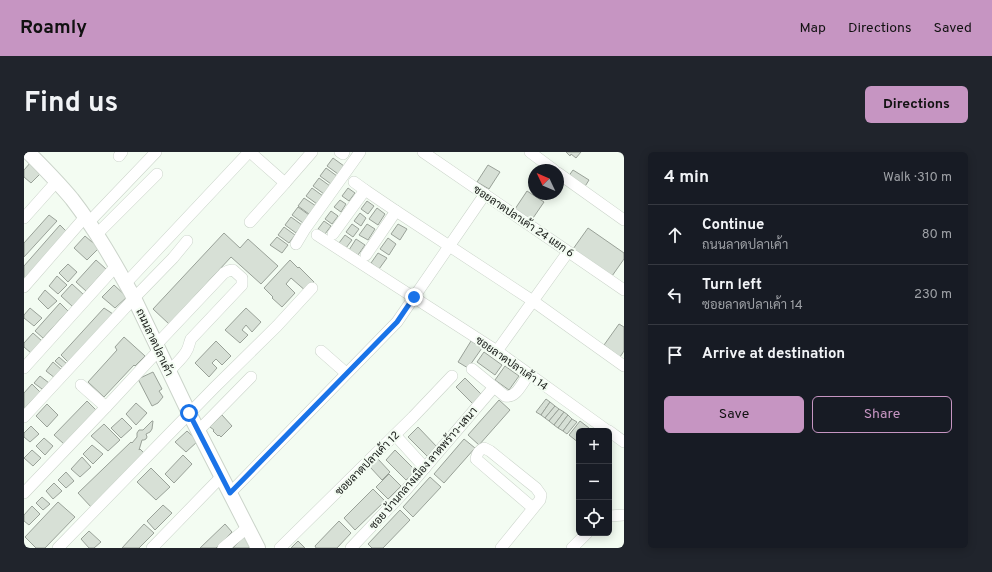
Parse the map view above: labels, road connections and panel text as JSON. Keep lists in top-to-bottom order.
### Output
{
  "streets": {
    "main road": ["ถนนลาดปลาเค้า"],
    "street": [
      "ซอยลาดปลาเค้า 24 แยก 6",
      "ซอยลาดปลาเค้า 14",
      "ซอยลาดปลาเค้า 12",
      "ซอย บ้านกลางเมือง ลาดพร้าว-เสนา"
    ]
  },
  "north": "top left",
  "page": {
    "header": "Roamly",
    "nav": ["Map", "Directions", "Saved"],
    "title": "Find us",
    "buttons": [
      "Directions",
      ["Save", "Share"]
    ],
    "heading": ["4 min", "Walk · 310 m"],
    "list": [
      ["Continue", "ถนนลาดปลาเค้า", "80 m"],
      ["Turn left", "ซอยลาดปลาเค้า 14", "230 m"],
      "Arrive at destination"
    ],
    "map_buttons": ["+", "−"]
  }
}
